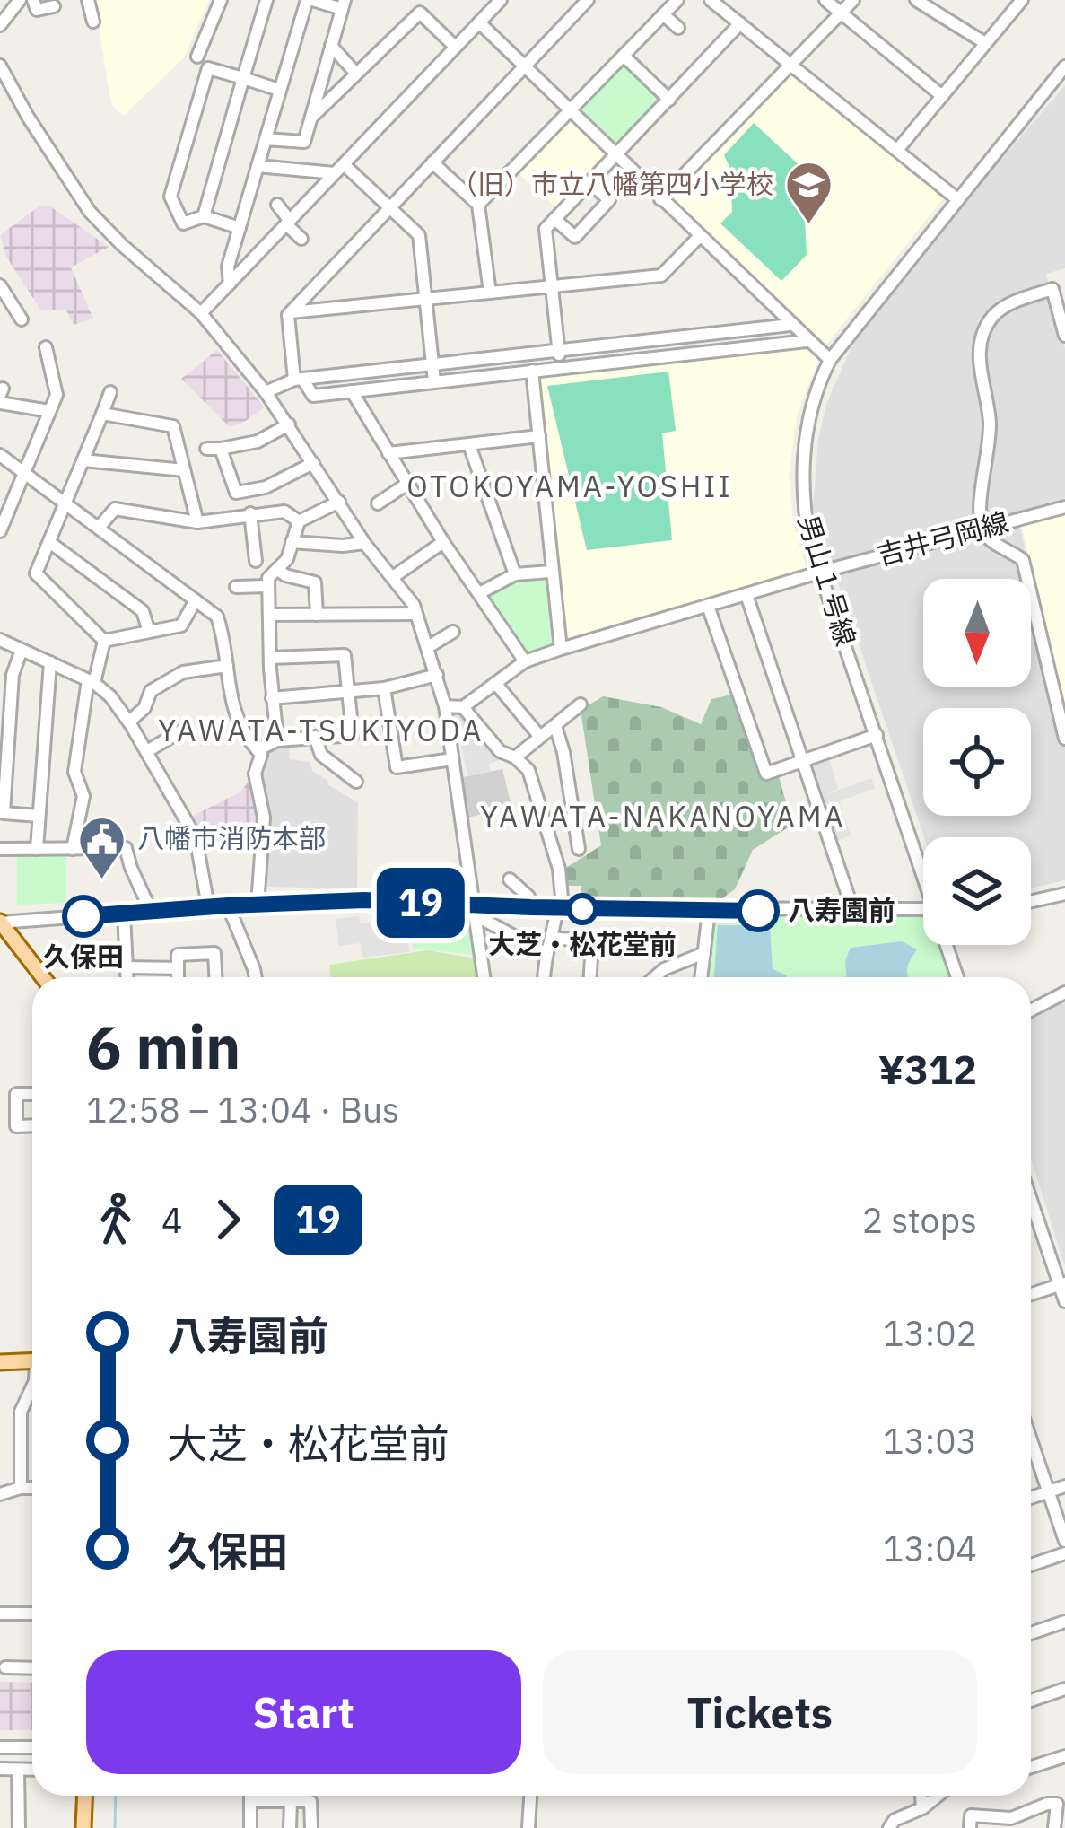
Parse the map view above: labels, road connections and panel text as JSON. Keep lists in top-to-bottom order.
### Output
{
  "streets": {
    "street": ["吉井弓岡線", "男山１号線"]
  },
  "crossings": [
    ["吉井弓岡線", "男山１号線"]
  ],
  "districts": ["OTOKOYAMA-YOSHII", "YAWATA-TSUKIYODA", "YAWATA-NAKANOYAMA"],
  "places": {
    "school or university": ["（旧）市立八幡第四小学校"],
    "public building": ["八幡市消防本部"],
    "other": ["大芝・松花堂前", "八寿園前", "久保田"]
  },
  "lines": ["bus line 19"],
  "north": "bottom",
  "page": {
    "on_map": "19",
    "heading": ["6 min", "12:58 – 13:04 · Bus", "¥312"],
    "legs": ["4", "19", "2 stops"],
    "list": [
      {
        "name": "八寿園前",
        "value": "13:02"
      },
      {
        "name": "大芝・松花堂前",
        "value": "13:03"
      },
      {
        "name": "久保田",
        "value": "13:04"
      }
    ],
    "buttons": ["Start", "Tickets"]
  }
}
